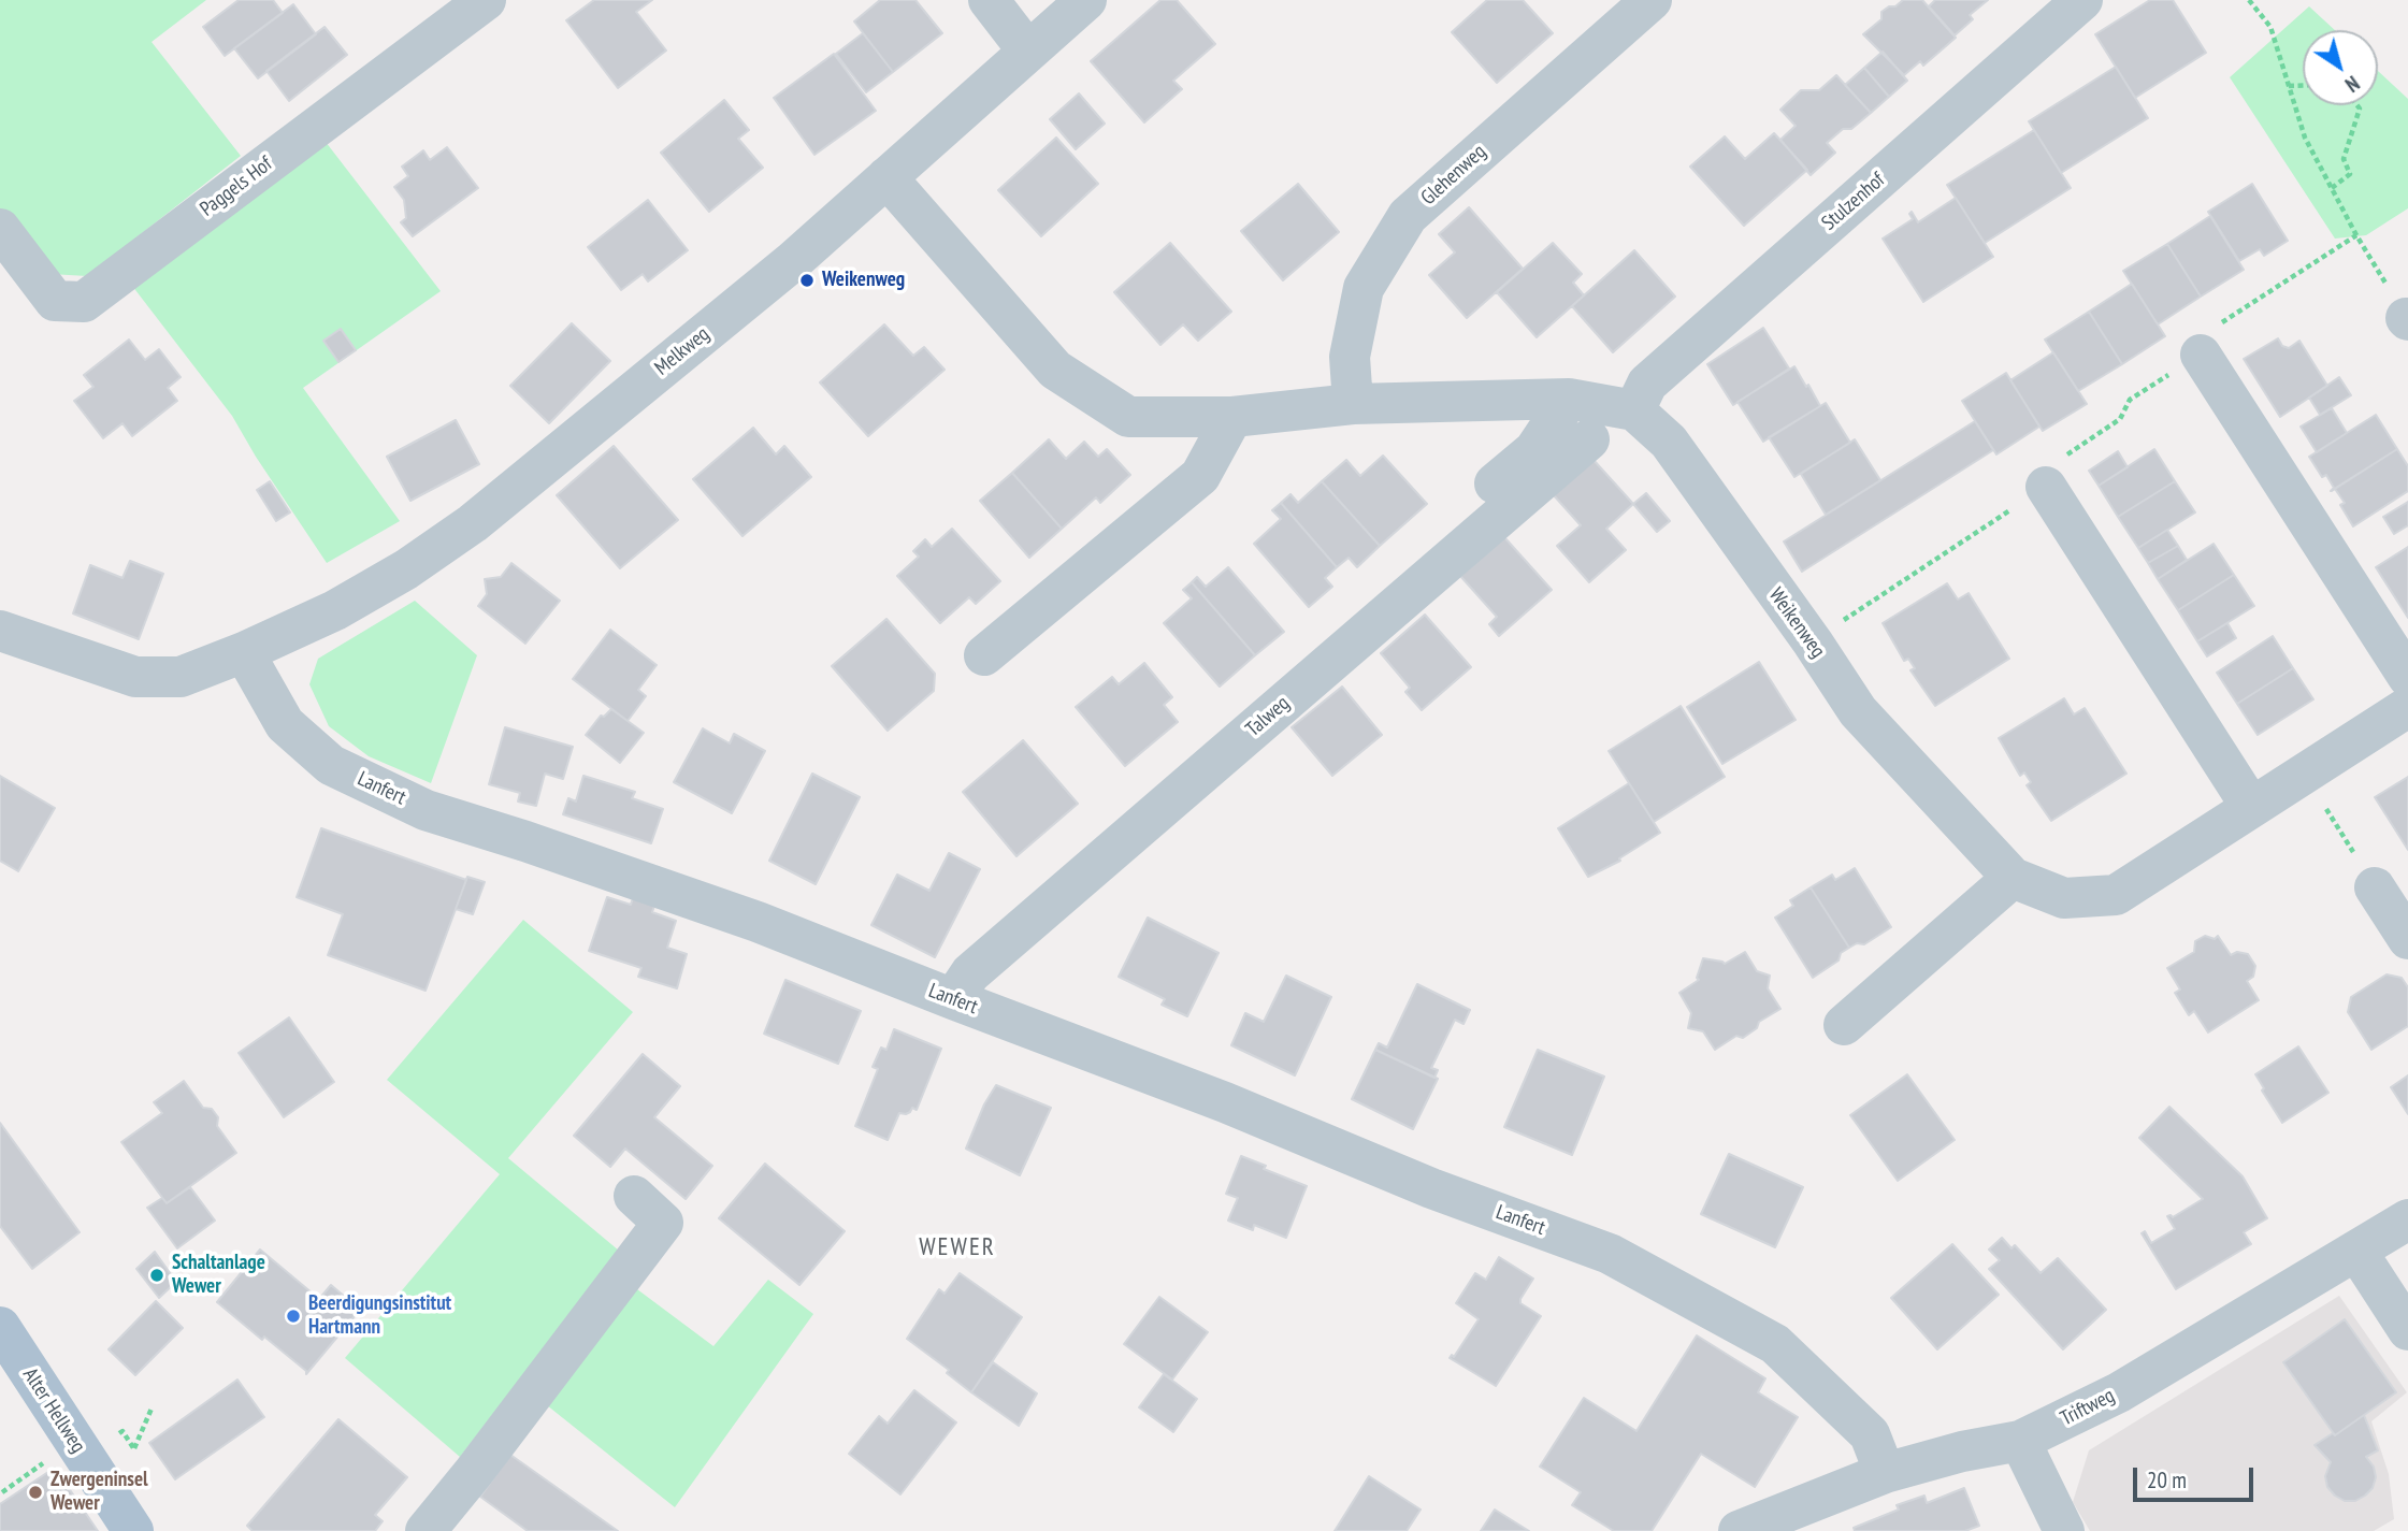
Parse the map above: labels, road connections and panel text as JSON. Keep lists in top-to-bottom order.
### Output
{
  "streets": {
    "main road": ["Alter Hellweg"],
    "street": [
      "Glehenweg",
      "Paggels Hof",
      "Stulzenhof",
      "Melkweg",
      "Weikenweg",
      "Talweg",
      "Lanfert",
      "Triftweg"
    ]
  },
  "crossings": [
    ["Stulzenhof", "Weikenweg"],
    ["Melkweg", "Lanfert"],
    ["Talweg", "Lanfert"],
    ["Lanfert", "Triftweg"]
  ],
  "districts": ["WEWER"],
  "places": [
    "Weikenweg",
    "Schaltanlage Wewer",
    "Beerdigungsinstitut Hartmann",
    "Zwergeninsel Wewer"
  ],
  "scale_bar": "20 m",
  "north": "bottom right"
}
